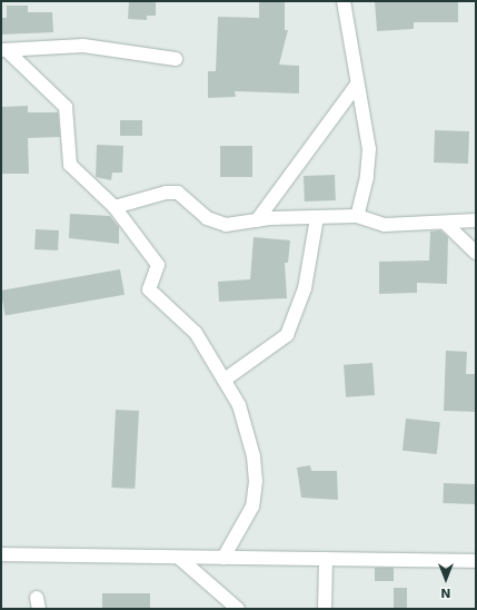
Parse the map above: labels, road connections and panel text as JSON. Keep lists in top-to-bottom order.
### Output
{
  "north": "bottom"
}
